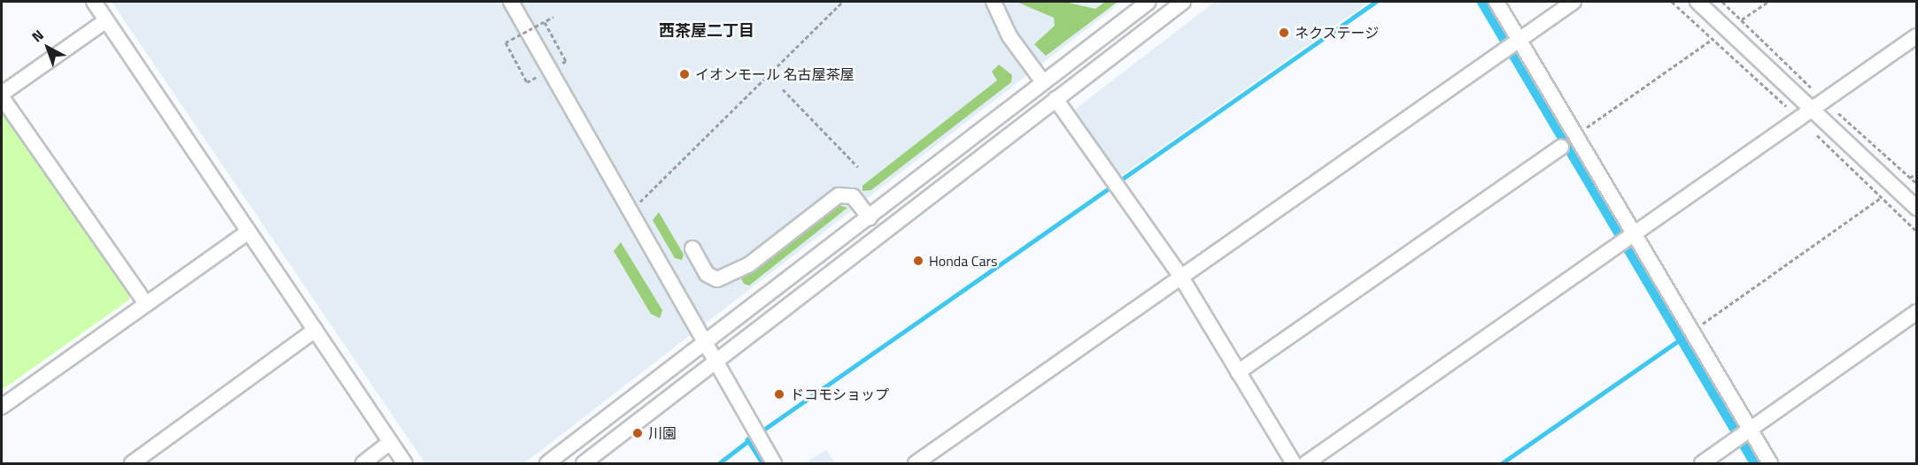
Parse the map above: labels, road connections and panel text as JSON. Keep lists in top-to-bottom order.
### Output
{
  "districts": ["西茶屋二丁目"],
  "places": [
    "ネクステージ",
    "イオンモール 名古屋茶屋",
    "Honda Cars",
    "ドコモショップ",
    "川園"
  ],
  "north": "top left"
}
